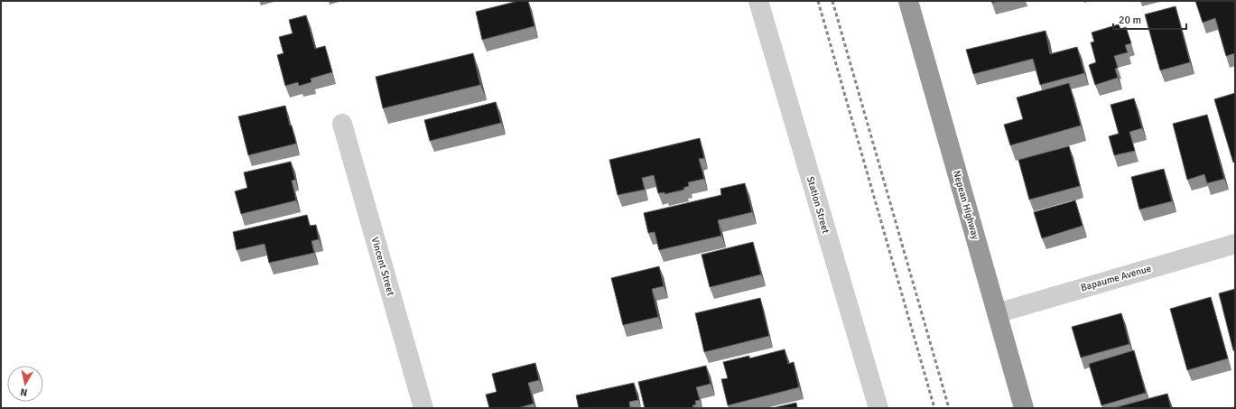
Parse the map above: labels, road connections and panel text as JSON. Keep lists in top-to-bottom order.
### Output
{
  "streets": {
    "highway": ["Nepean Highway"],
    "street": ["Station Street", "Vincent Street", "Bapaume Avenue"]
  },
  "crossings": [
    ["Nepean Highway", "Bapaume Avenue"]
  ],
  "scale_bar": "20 m",
  "north": "bottom"
}
